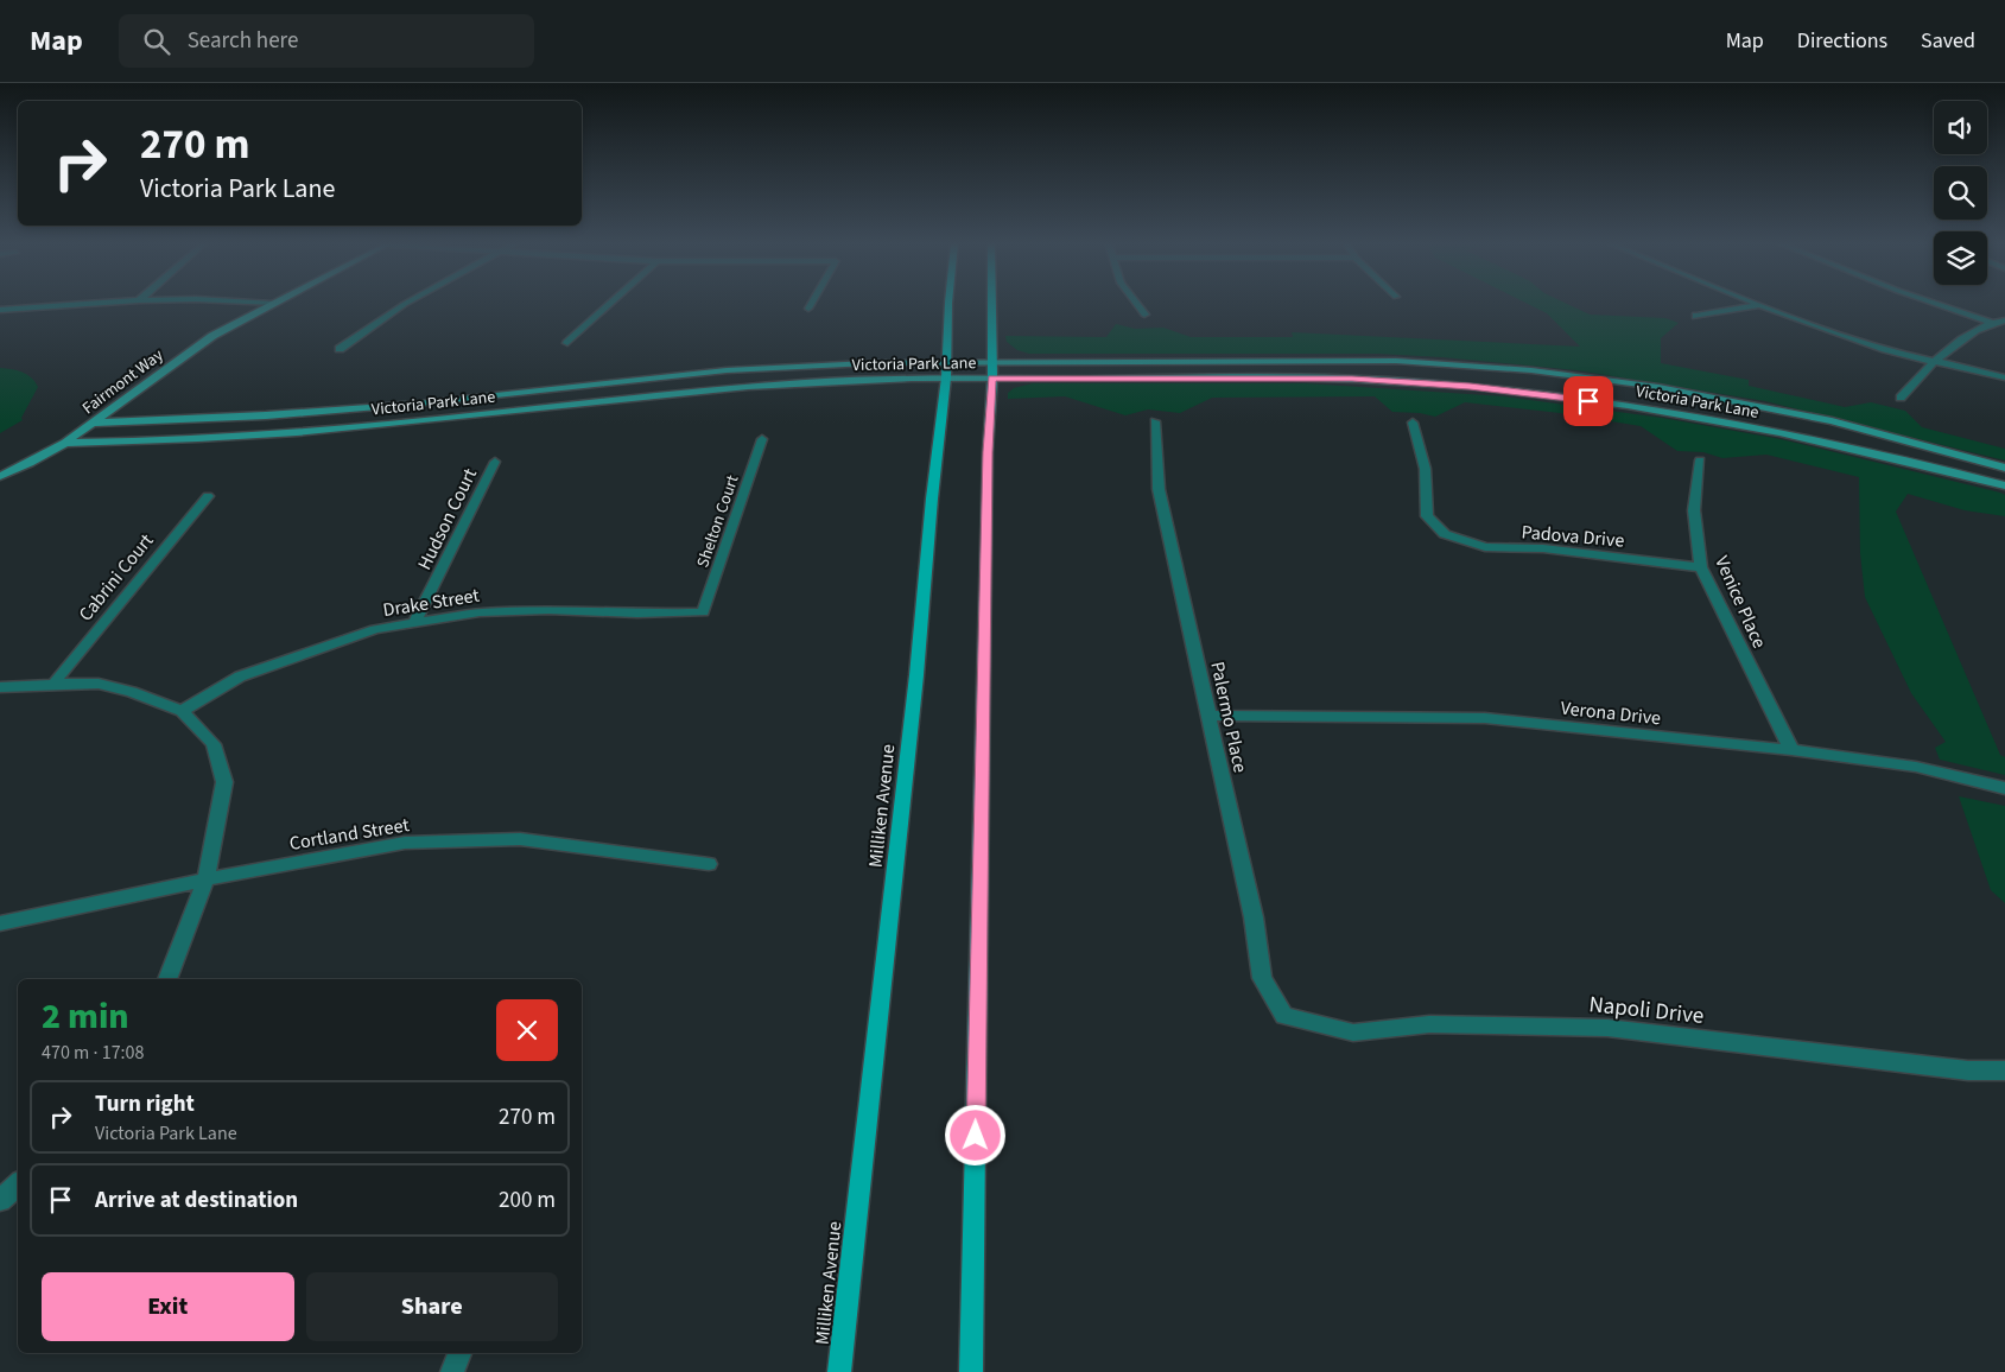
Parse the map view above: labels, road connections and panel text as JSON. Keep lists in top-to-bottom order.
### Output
{
  "streets": {
    "main road": ["Milliken Avenue"],
    "street": [
      "Victoria Park Lane",
      "Fairmont Way",
      "Hudson Court",
      "Shelton Court",
      "Padova Drive",
      "Cabrini Court",
      "Drake Street",
      "Venice Place",
      "Verona Drive",
      "Palermo Place",
      "Cortland Street",
      "Napoli Drive"
    ]
  },
  "crossings": [
    ["Victoria Park Lane", "Fairmont Way"],
    ["Victoria Park Lane", "Milliken Avenue"],
    ["Hudson Court", "Drake Street"],
    ["Shelton Court", "Drake Street"],
    ["Padova Drive", "Venice Place"],
    ["Venice Place", "Verona Drive"],
    ["Verona Drive", "Palermo Place"],
    ["Palermo Place", "Napoli Drive"]
  ],
  "page": {
    "header": "Map",
    "search": "Search here",
    "nav": ["Map", "Directions", "Saved"],
    "turn": ["270 m", "Victoria Park Lane"],
    "heading": ["2 min", "470 m · 17:08"],
    "list": [
      {
        "name": "Turn right",
        "note": "Victoria Park Lane",
        "value": "270 m"
      },
      {
        "name": "Arrive at destination",
        "value": "200 m"
      }
    ],
    "buttons": ["Exit", "Share"]
  }
}
